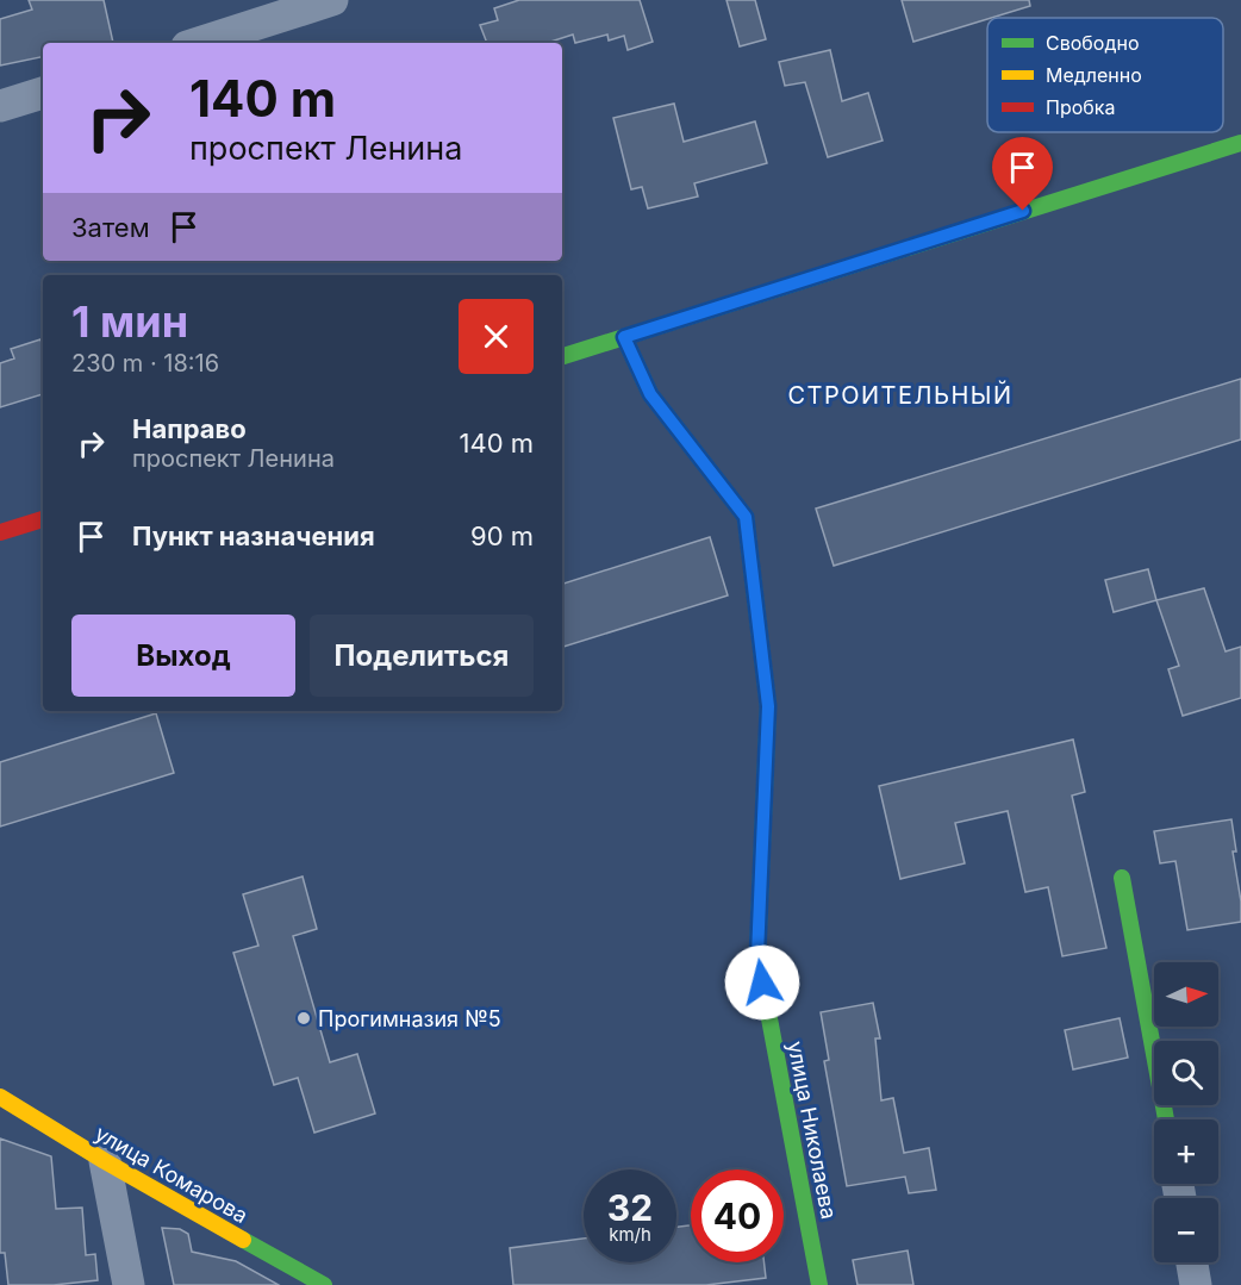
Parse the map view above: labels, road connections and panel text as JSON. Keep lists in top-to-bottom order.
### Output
{
  "streets": {
    "street": ["улица Николаева", "улица Комарова"]
  },
  "districts": ["СТРОИТЕЛЬНЫЙ"],
  "places": ["Прогимназия №5"],
  "legend": ["Свободно", "Медленно", "Пробка"],
  "north": "right",
  "page": {
    "turn": ["140 m", "проспект Ленина"],
    "then": "Затем",
    "heading": ["1 мин", "230 m · 18:16"],
    "list": [
      {
        "name": "Направо",
        "note": "проспект Ленина",
        "value": "140 m"
      },
      {
        "name": "Пункт назначения",
        "value": "90 m"
      }
    ],
    "buttons": ["Выход", "Поделиться"],
    "map_buttons": ["+", "−"],
    "speed": "32 km/h",
    "limit": "40"
  }
}
